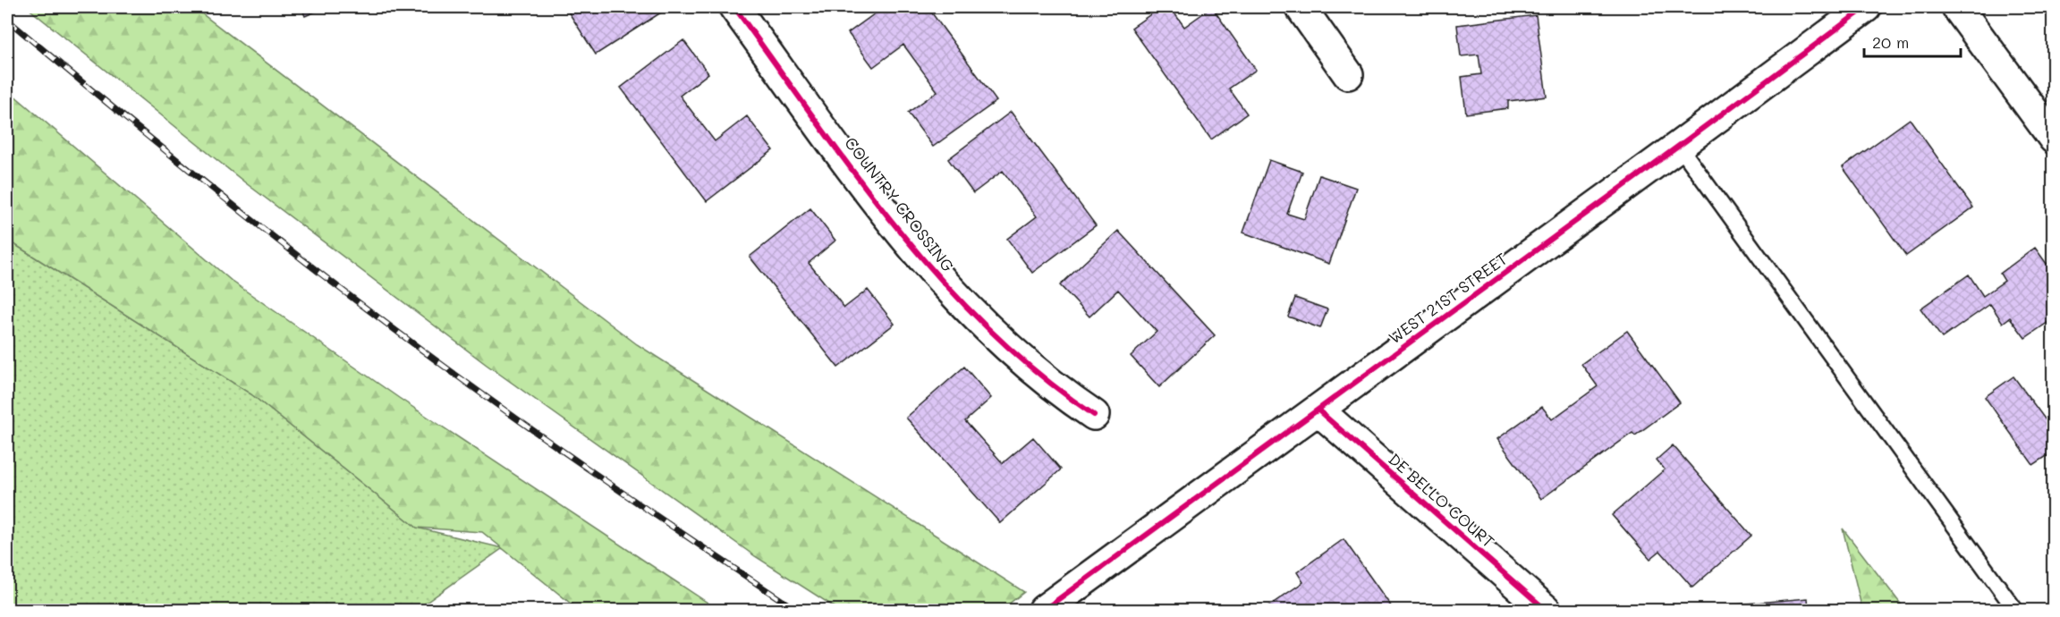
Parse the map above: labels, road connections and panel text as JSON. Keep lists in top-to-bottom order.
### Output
{
  "streets": {
    "street": ["COUNTRY CROSSING", "WEST 21ST STREET", "DE BELLO COURT"]
  },
  "crossings": [
    ["WEST 21ST STREET", "DE BELLO COURT"]
  ],
  "scale_bar": "20 m"
}
